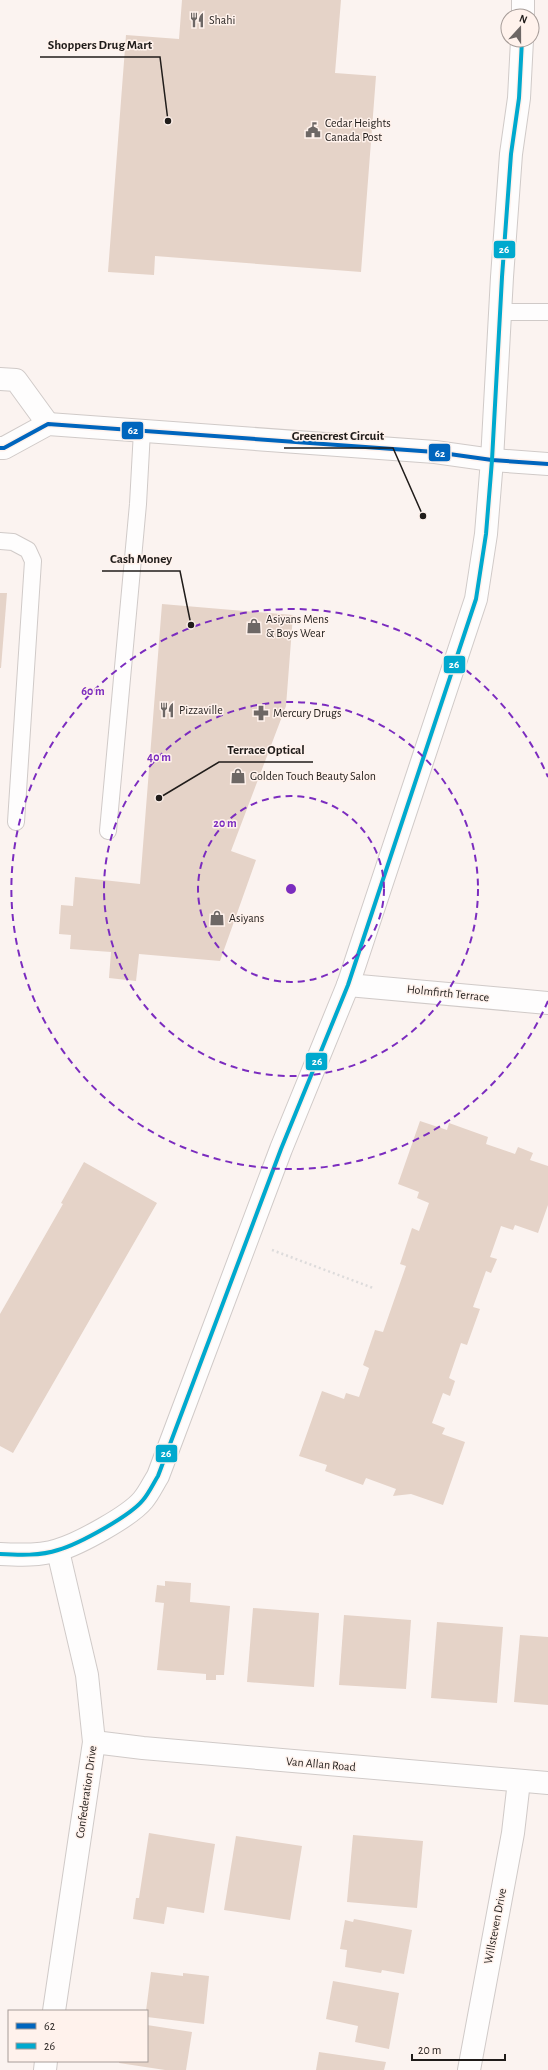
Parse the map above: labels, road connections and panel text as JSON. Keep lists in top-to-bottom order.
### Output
{
  "streets": {
    "street": [
      "Holmfirth Terrace",
      "Van Allan Road",
      "Confederation Drive",
      "Willsteven Drive"
    ]
  },
  "crossings": [
    ["Van Allan Road", "Confederation Drive"],
    ["Van Allan Road", "Willsteven Drive"]
  ],
  "places": {
    "restaurant": ["Shahi", "Pizzaville"],
    "other": [
      "Shoppers Drug Mart",
      "Greencrest Circuit",
      "Cash Money",
      "Terrace Optical"
    ],
    "public building": ["Cedar Heights Canada Post"],
    "shop": ["Asiyans Mens & Boys Wear", "Golden Touch Beauty Salon", "Asiyans"],
    "pharmacy": ["Mercury Drugs"]
  },
  "lines": ["transit line 26", "transit line 62"],
  "legend": ["62", "26"],
  "scale_bar": "20 m",
  "north": "top",
  "rings": ["60 m", "40 m", "20 m"]
}
